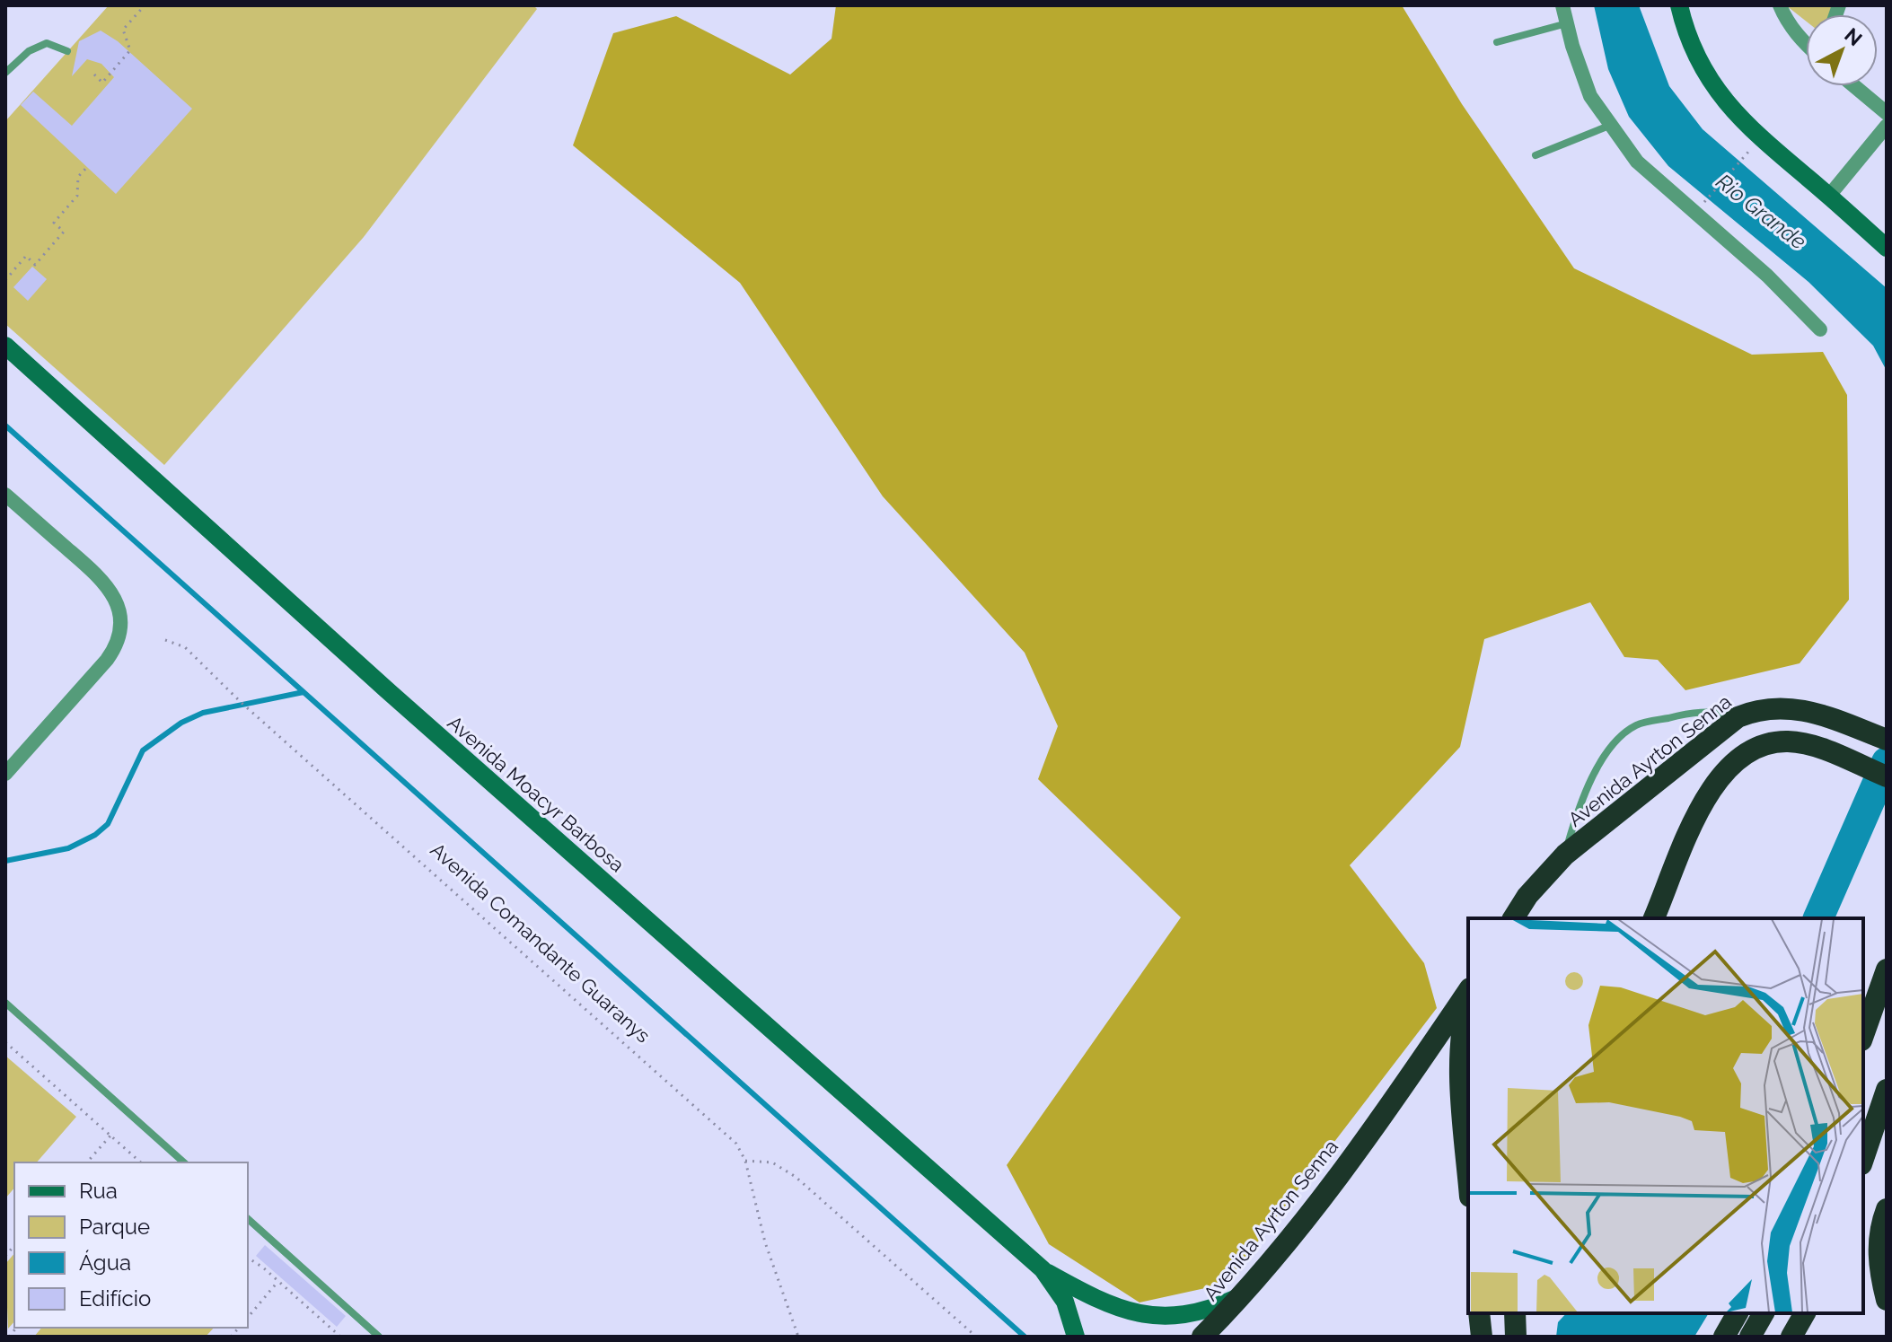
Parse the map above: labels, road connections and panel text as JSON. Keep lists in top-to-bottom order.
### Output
{
  "streets": {
    "highway": ["Avenida Ayrton Senna"],
    "street": ["Avenida Moacyr Barbosa"],
    "path": ["Avenida Comandante Guaranys"]
  },
  "crossings": [
    ["Avenida Ayrton Senna", "Avenida Moacyr Barbosa"]
  ],
  "water": ["Rio Grande"],
  "legend": [
    "Rua",
    "Parque",
    "Água",
    "Edifício"
  ],
  "north": "top right"
}
